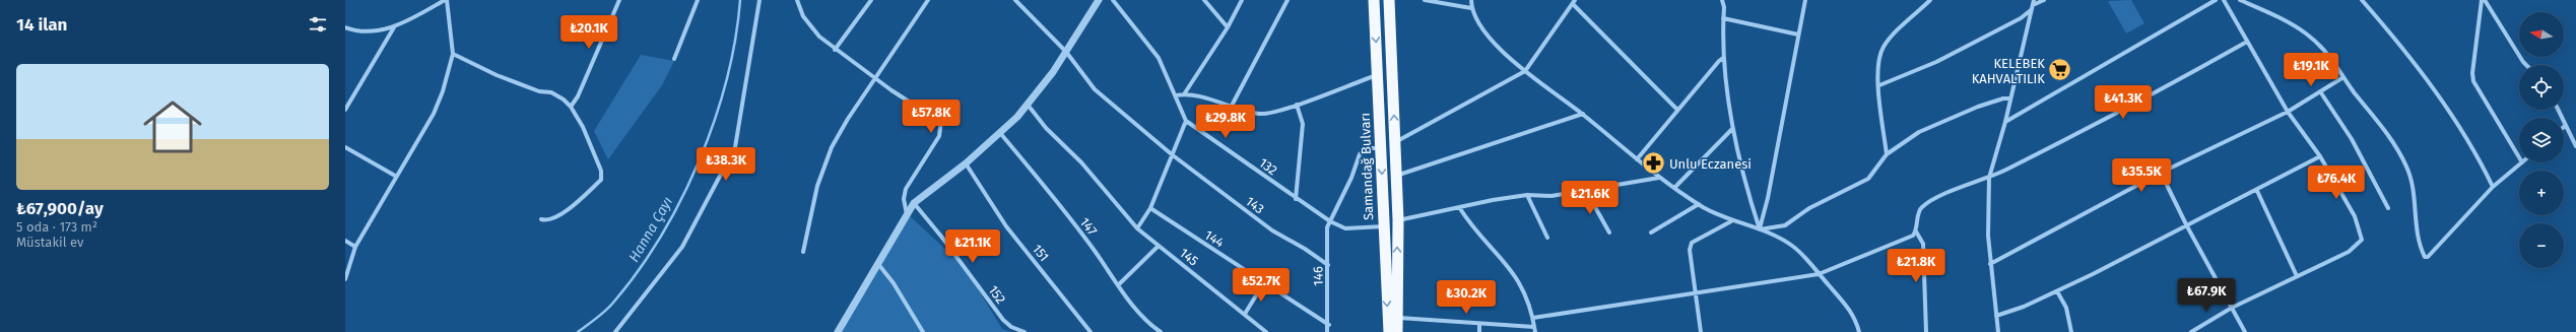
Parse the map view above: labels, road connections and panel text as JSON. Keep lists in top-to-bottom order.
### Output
{
  "streets": {
    "highway": ["Samandağ Bulvarı"],
    "street": [
      "132",
      "143",
      "147",
      "144",
      "151",
      "145",
      "146",
      "152"
    ]
  },
  "crossings": [
    ["132", "Samandağ Bulvarı"],
    ["132", "146"],
    ["Samandağ Bulvarı", "146"],
    ["143", "146"],
    ["144", "146"]
  ],
  "water": ["Hanna Çayı"],
  "places": {
    "supermarket": ["KELEBEK KAHVALTILIK"],
    "pharmacy": ["Unlu Eczanesi"]
  },
  "north": "left",
  "page": {
    "heading": "14 ilan",
    "map_buttons": ["+", "−"],
    "price": [
      "₺20.1K",
      "₺19.1K",
      "₺41.3K",
      "₺57.8K",
      "₺29.8K",
      "₺38.3K",
      "₺35.5K",
      "₺76.4K",
      "₺21.6K",
      "₺21.1K",
      "₺21.8K",
      "₺52.7K",
      "₺67.9K",
      "₺30.2K"
    ],
    "list": [
      {
        "name": "₺67,900/ay",
        "note": "5 oda · 173 m² · Müstakil ev"
      }
    ]
  }
}
